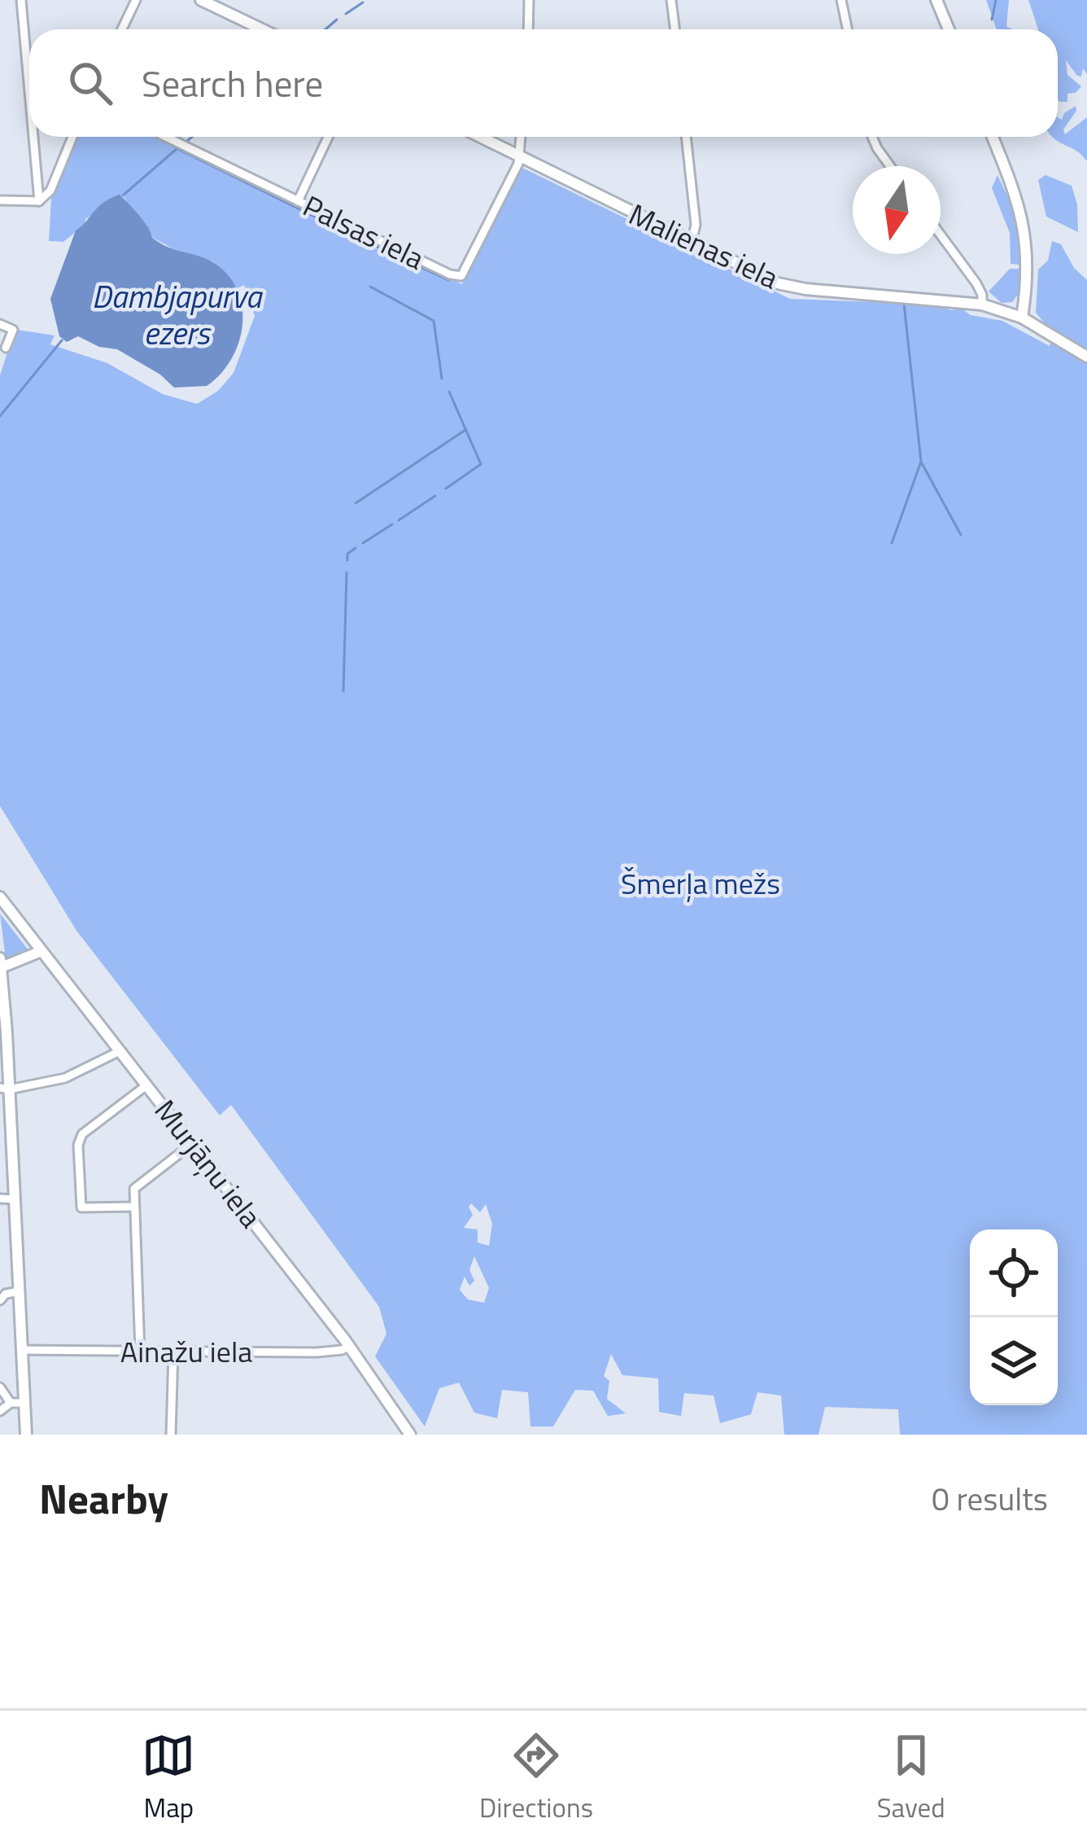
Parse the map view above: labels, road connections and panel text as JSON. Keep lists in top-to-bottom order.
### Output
{
  "streets": {
    "street": [
      "Palsas iela",
      "Malienas iela",
      "Murjāņu iela",
      "Ainažu iela"
    ]
  },
  "crossings": [
    ["Palsas iela", "Malienas iela"],
    ["Murjāņu iela", "Ainažu iela"]
  ],
  "water": ["Dambjapurva ezers"],
  "parks": ["Šmerļa mežs"],
  "north": "bottom",
  "page": {
    "search": "Search here",
    "heading": ["Nearby", "0 results"],
    "nav": ["Map", "Directions", "Saved"]
  }
}
